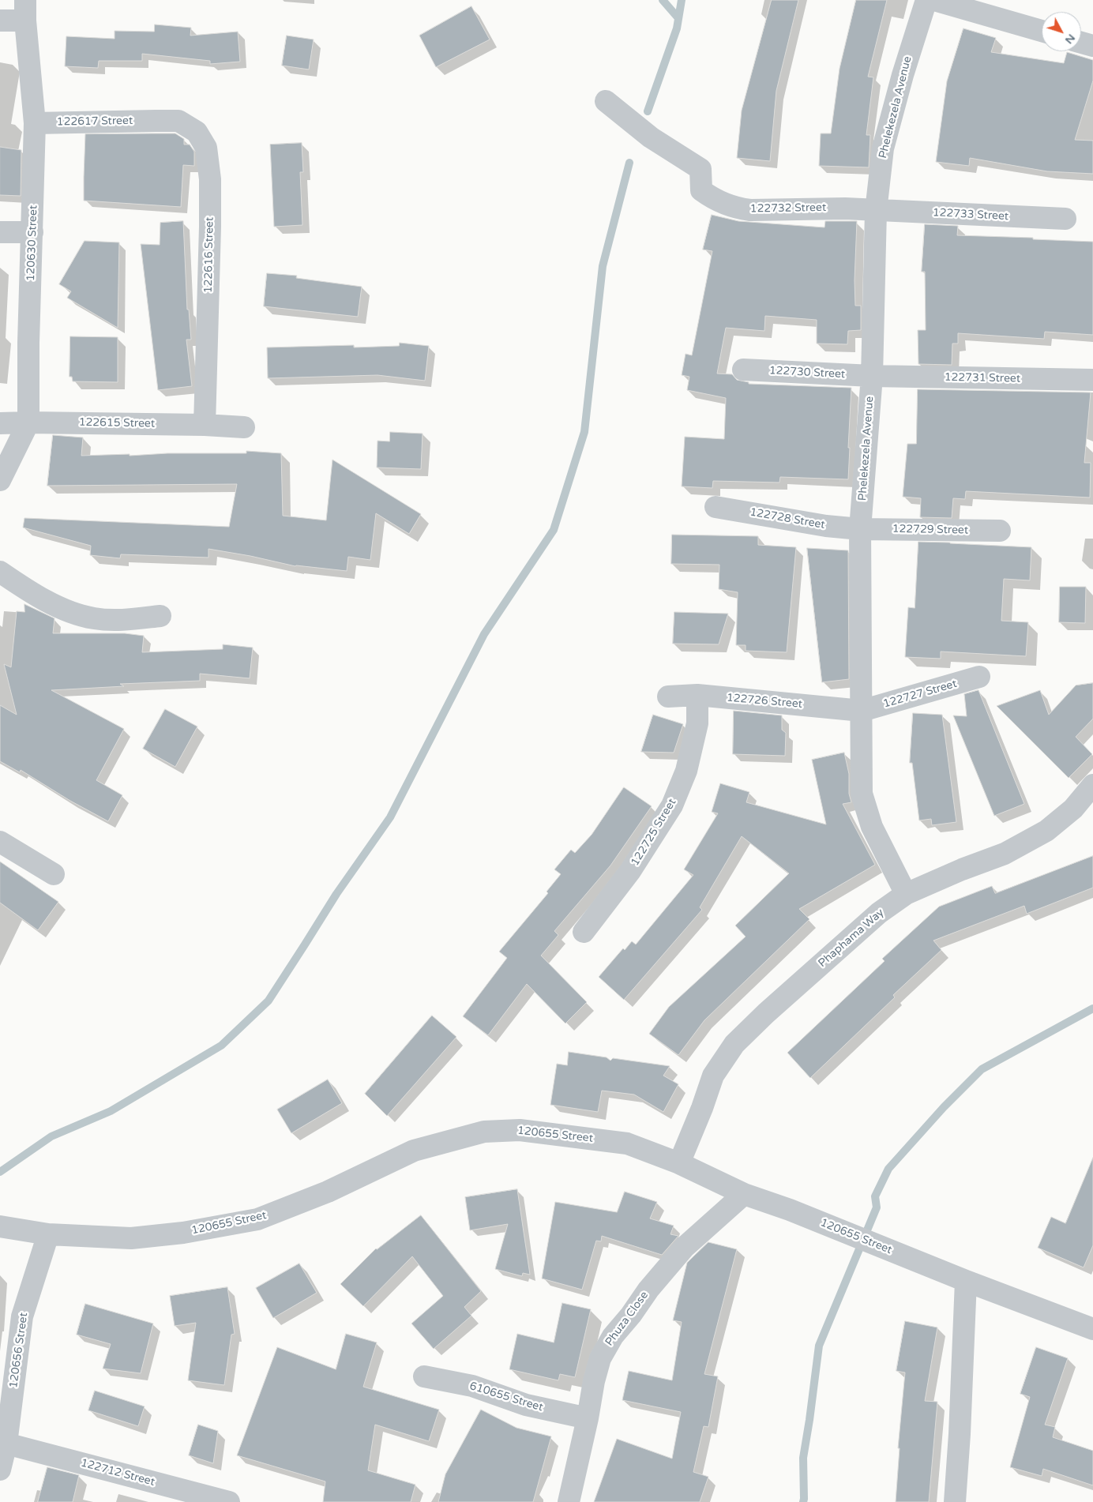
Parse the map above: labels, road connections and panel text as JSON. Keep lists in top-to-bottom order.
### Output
{
  "streets": {
    "street": [
      "Phelekezela Avenue",
      "122617 Street",
      "122732 Street",
      "122733 Street",
      "120630 Street",
      "122616 Street",
      "122730 Street",
      "122731 Street",
      "122615 Street",
      "122728 Street",
      "122729 Street",
      "122727 Street",
      "122726 Street",
      "122725 Street",
      "Phaphama Way",
      "120655 Street",
      "Phuza Close",
      "120656 Street",
      "610655 Street",
      "122712 Street"
    ]
  },
  "crossings": [
    ["Phelekezela Avenue", "122732 Street"],
    ["Phelekezela Avenue", "122733 Street"],
    ["Phelekezela Avenue", "122730 Street"],
    ["Phelekezela Avenue", "122731 Street"],
    ["Phelekezela Avenue", "122728 Street"],
    ["Phelekezela Avenue", "122729 Street"],
    ["Phelekezela Avenue", "122727 Street"],
    ["Phelekezela Avenue", "122726 Street"],
    ["Phelekezela Avenue", "Phaphama Way"],
    ["122617 Street", "120630 Street"],
    ["122617 Street", "122616 Street"],
    ["122732 Street", "122733 Street"],
    ["120630 Street", "122615 Street"],
    ["122616 Street", "122615 Street"],
    ["122730 Street", "122731 Street"],
    ["122728 Street", "122729 Street"],
    ["122727 Street", "122726 Street"],
    ["122726 Street", "122725 Street"],
    ["Phaphama Way", "120655 Street"],
    ["120655 Street", "Phuza Close"],
    ["120655 Street", "120656 Street"],
    ["Phuza Close", "610655 Street"],
    ["120656 Street", "122712 Street"]
  ],
  "north": "bottom right"
}
